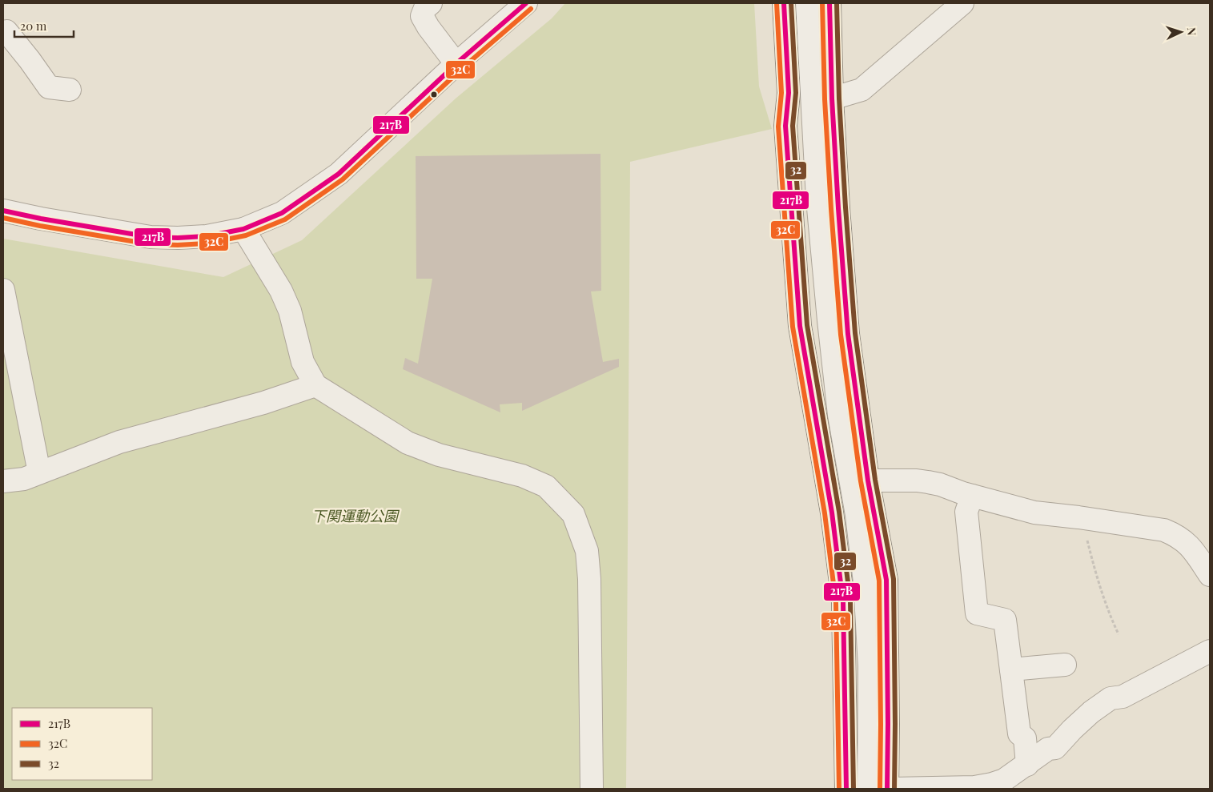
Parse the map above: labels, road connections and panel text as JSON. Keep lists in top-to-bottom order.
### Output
{
  "parks": ["下関運動公園"],
  "lines": ["transit line 217B", "transit line 32C", "transit line 32"],
  "legend": ["217B", "32C", "32"],
  "scale_bar": "20 m",
  "north": "right"
}
